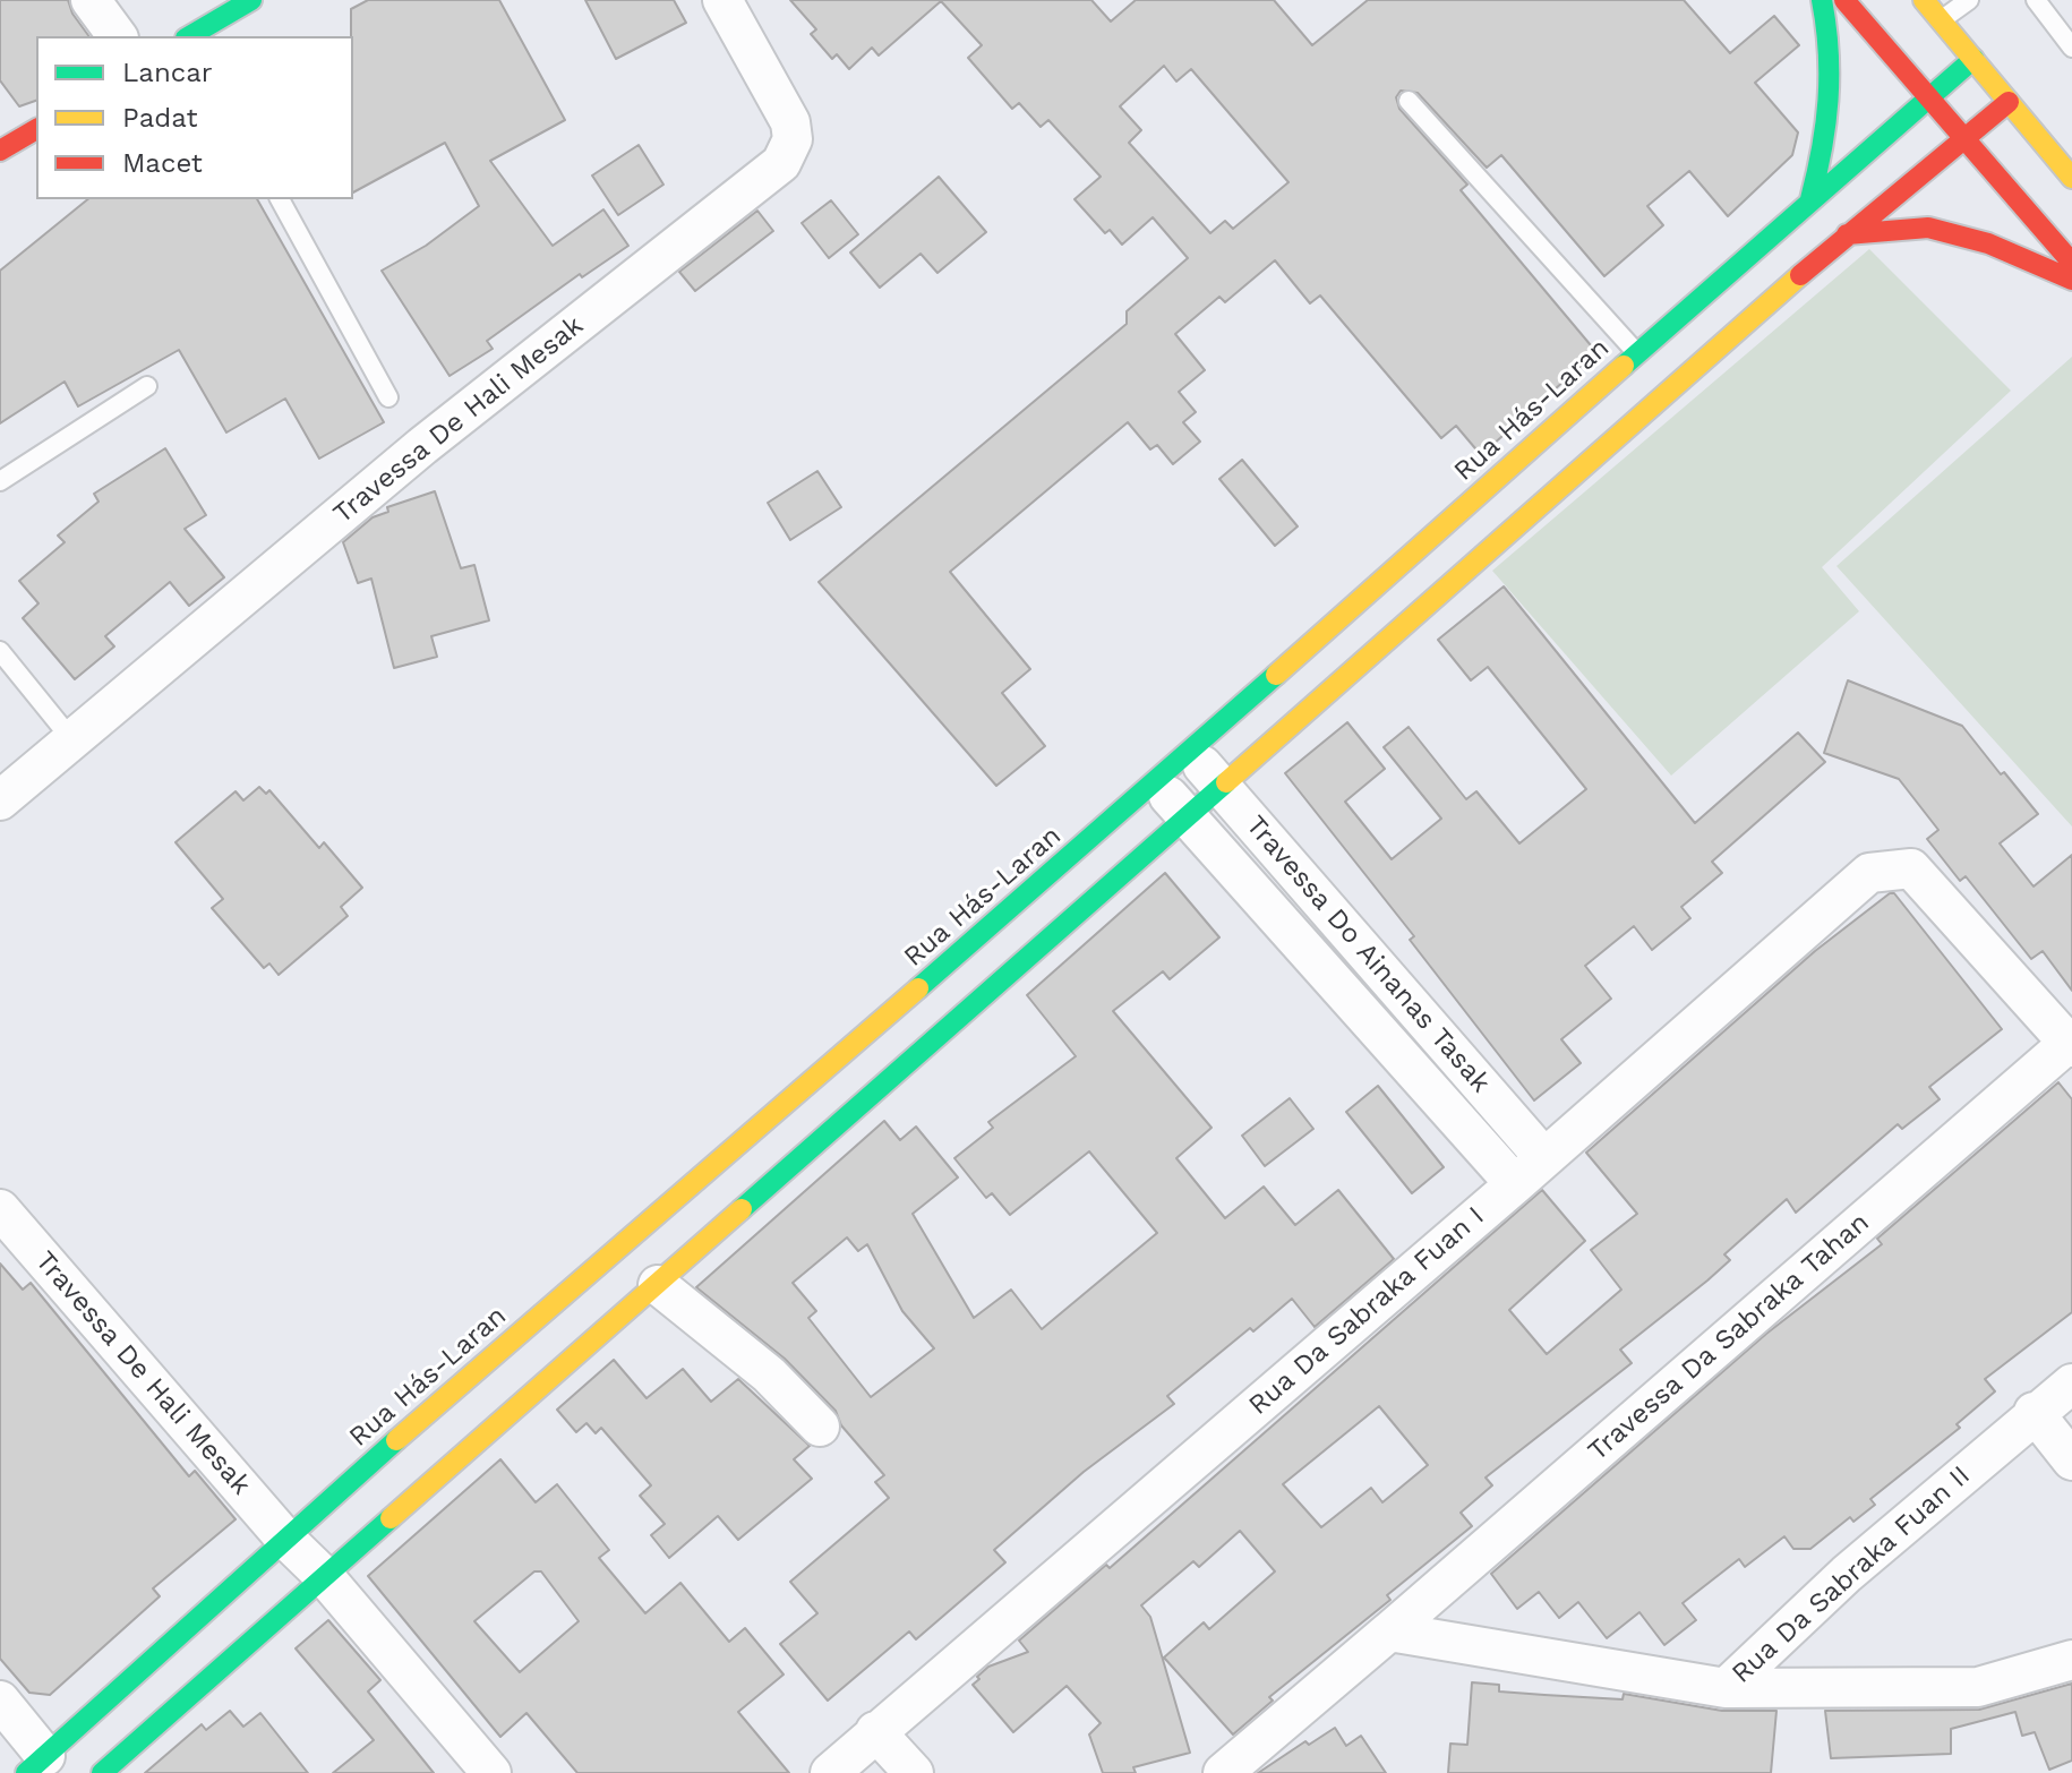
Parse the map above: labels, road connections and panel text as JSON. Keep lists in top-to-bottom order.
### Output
{
  "streets": {
    "main road": ["Rua Hás-Laran"],
    "street": [
      "Travessa De Hali Mesak",
      "Travessa Do Ainanas Tasak",
      "Rua Da Sabraka Fuan I",
      "Travessa Da Sabraka Tahan",
      "Rua Da Sabraka Fuan II"
    ]
  },
  "crossings": [
    ["Rua Hás-Laran", "Travessa De Hali Mesak"],
    ["Rua Hás-Laran", "Travessa Do Ainanas Tasak"],
    ["Travessa Do Ainanas Tasak", "Rua Da Sabraka Fuan I"],
    ["Rua Da Sabraka Fuan I", "Travessa Da Sabraka Tahan"],
    ["Travessa Da Sabraka Tahan", "Rua Da Sabraka Fuan II"]
  ],
  "legend": ["Lancar", "Padat", "Macet"]
}
